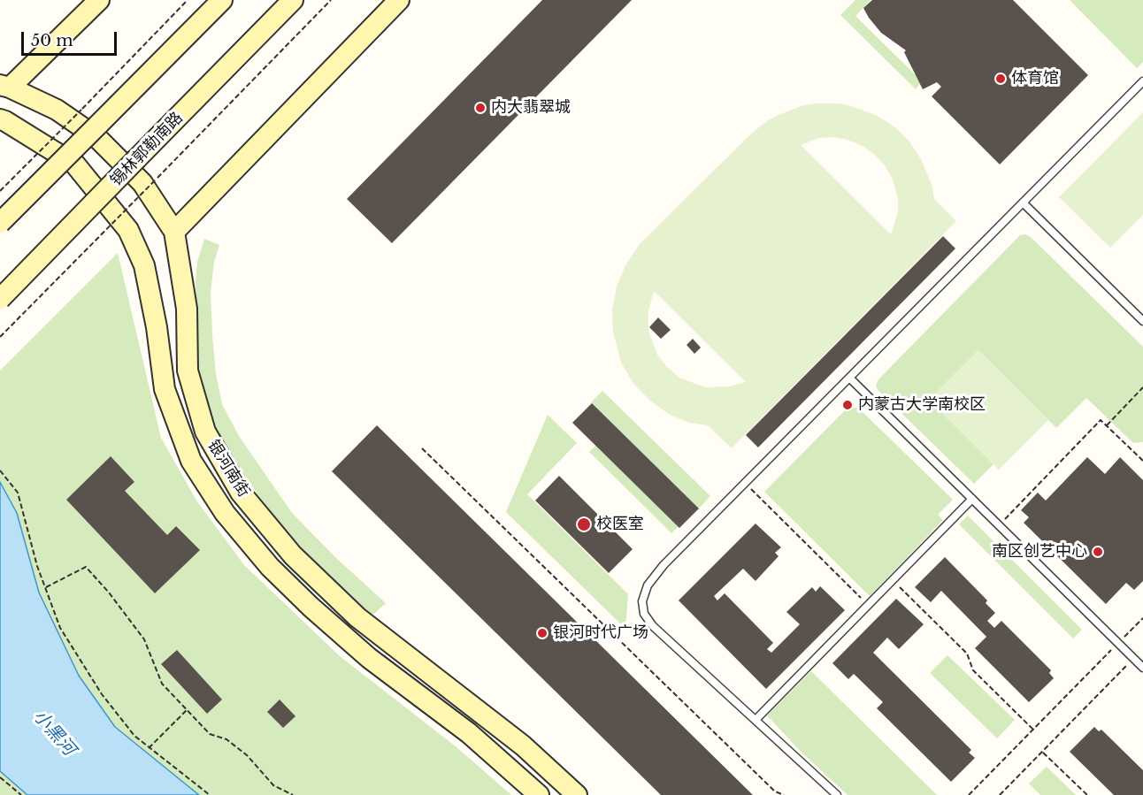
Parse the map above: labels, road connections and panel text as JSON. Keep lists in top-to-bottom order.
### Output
{
  "streets": {
    "main road": ["锡林郭勒南路", "银河南街"]
  },
  "water": ["小黑河"],
  "places": [
    "体育馆",
    "内大翡翠城",
    "内蒙古大学南校区",
    "校医室",
    "南区创艺中心",
    "银河时代广场"
  ],
  "scale_bar": "50 m"
}
